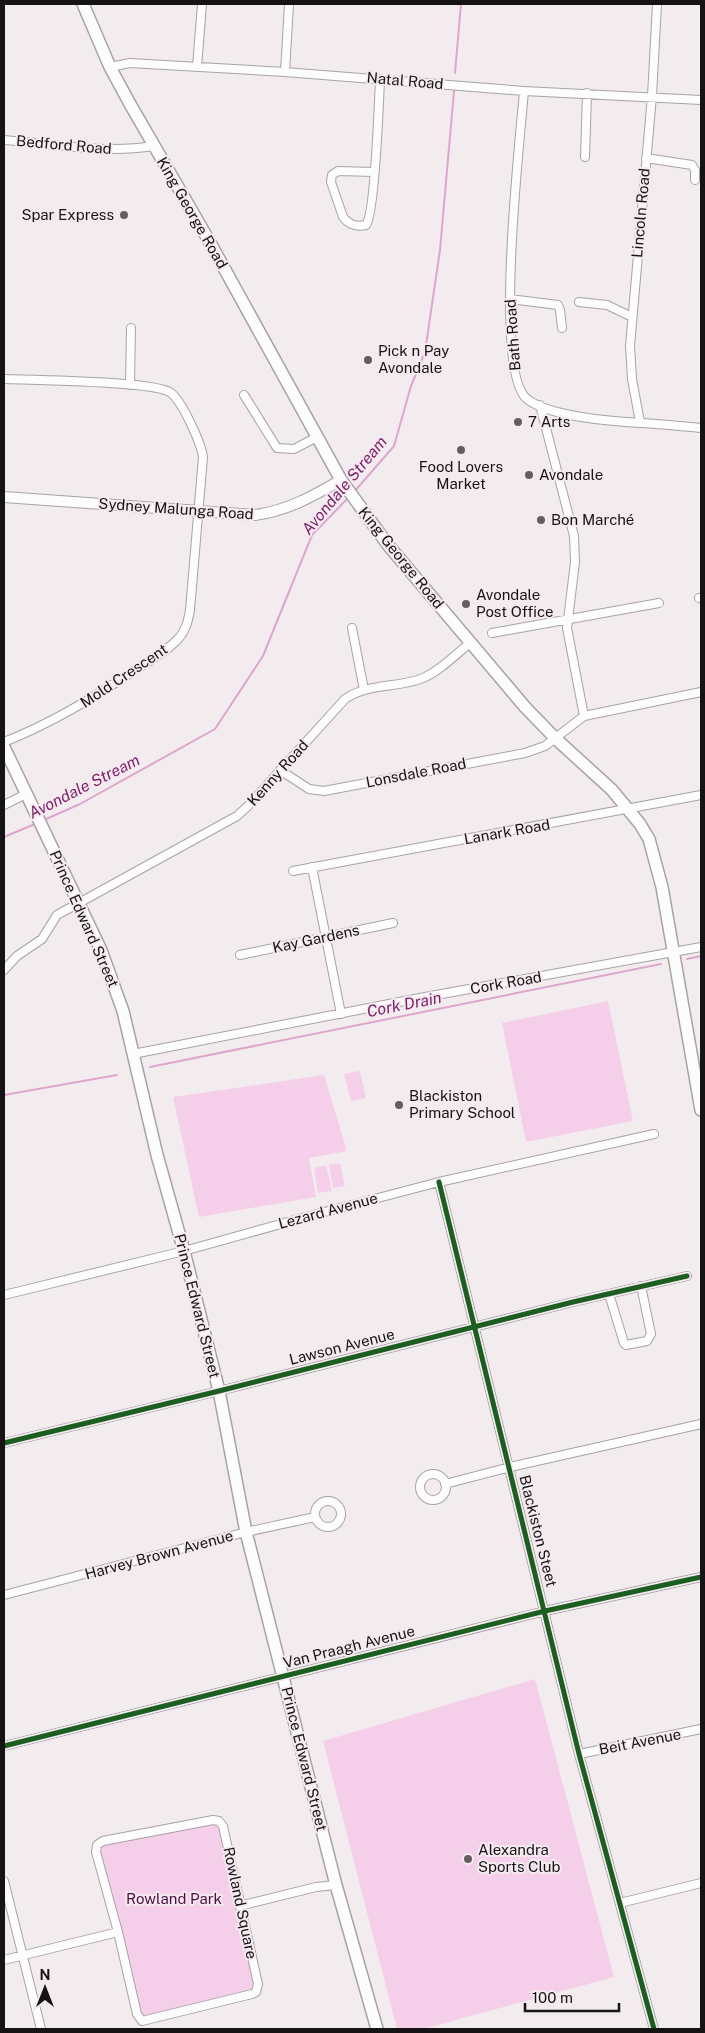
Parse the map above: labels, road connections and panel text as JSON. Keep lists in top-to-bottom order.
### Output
{
  "streets": {
    "main road": ["King George Road", "Prince Edward Street"],
    "street": [
      "Natal Road",
      "Bedford Road",
      "Lincoln Road",
      "Bath Road",
      "Sydney Malunga Road",
      "Mold Crescent",
      "Kenny Road",
      "Lonsdale Road",
      "Lanark Road",
      "Kay Gardens",
      "Cork Road",
      "Lezard Avenue",
      "Lawson Avenue",
      "Blackiston Steet",
      "Harvey Brown Avenue",
      "Van Praagh Avenue",
      "Beit Avenue",
      "Rowland Square"
    ]
  },
  "crossings": [
    ["Natal Road", "King George Road"],
    ["Natal Road", "Lincoln Road"],
    ["Natal Road", "Bath Road"],
    ["Bedford Road", "King George Road"],
    ["King George Road", "Sydney Malunga Road"],
    ["King George Road", "Kenny Road"],
    ["King George Road", "Lonsdale Road"],
    ["King George Road", "Lanark Road"],
    ["King George Road", "Cork Road"],
    ["Lincoln Road", "Bath Road"],
    ["Sydney Malunga Road", "Mold Crescent"],
    ["Kenny Road", "Lonsdale Road"],
    ["Kenny Road", "Prince Edward Street"],
    ["Prince Edward Street", "Cork Road"],
    ["Prince Edward Street", "Lezard Avenue"],
    ["Prince Edward Street", "Lawson Avenue"],
    ["Prince Edward Street", "Harvey Brown Avenue"],
    ["Prince Edward Street", "Van Praagh Avenue"],
    ["Lezard Avenue", "Blackiston Steet"],
    ["Lawson Avenue", "Blackiston Steet"],
    ["Blackiston Steet", "Van Praagh Avenue"],
    ["Blackiston Steet", "Beit Avenue"]
  ],
  "water": ["Avondale Stream", "Cork Drain"],
  "parks": ["Rowland Park"],
  "places": [
    "Spar Express",
    "Pick n Pay Avondale",
    "7 Arts",
    "Food Lovers Market",
    "Avondale",
    "Bon Marché",
    "Avondale Post Office",
    "Blackiston Primary School",
    "Alexandra Sports Club"
  ],
  "scale_bar": "100 m",
  "north": "top"
}
